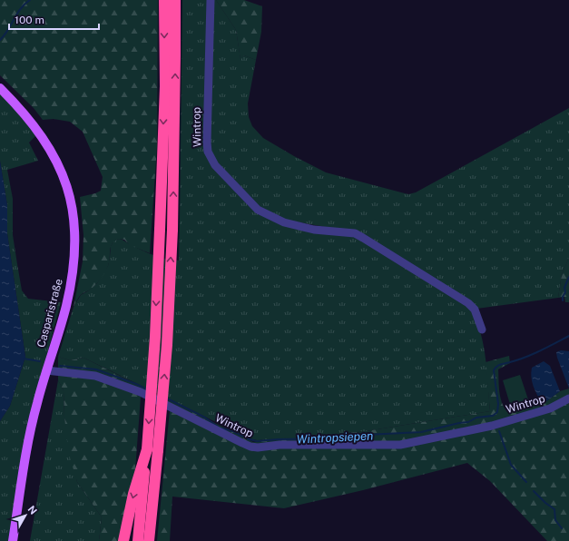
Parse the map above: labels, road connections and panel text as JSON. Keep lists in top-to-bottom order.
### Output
{
  "streets": {
    "main road": ["Casparistraße"],
    "street": ["Wintrop"]
  },
  "crossings": [
    ["Wintrop", "Casparistraße"]
  ],
  "water": ["Wintropsiepen"],
  "scale_bar": "100 m",
  "north": "top right"
}
